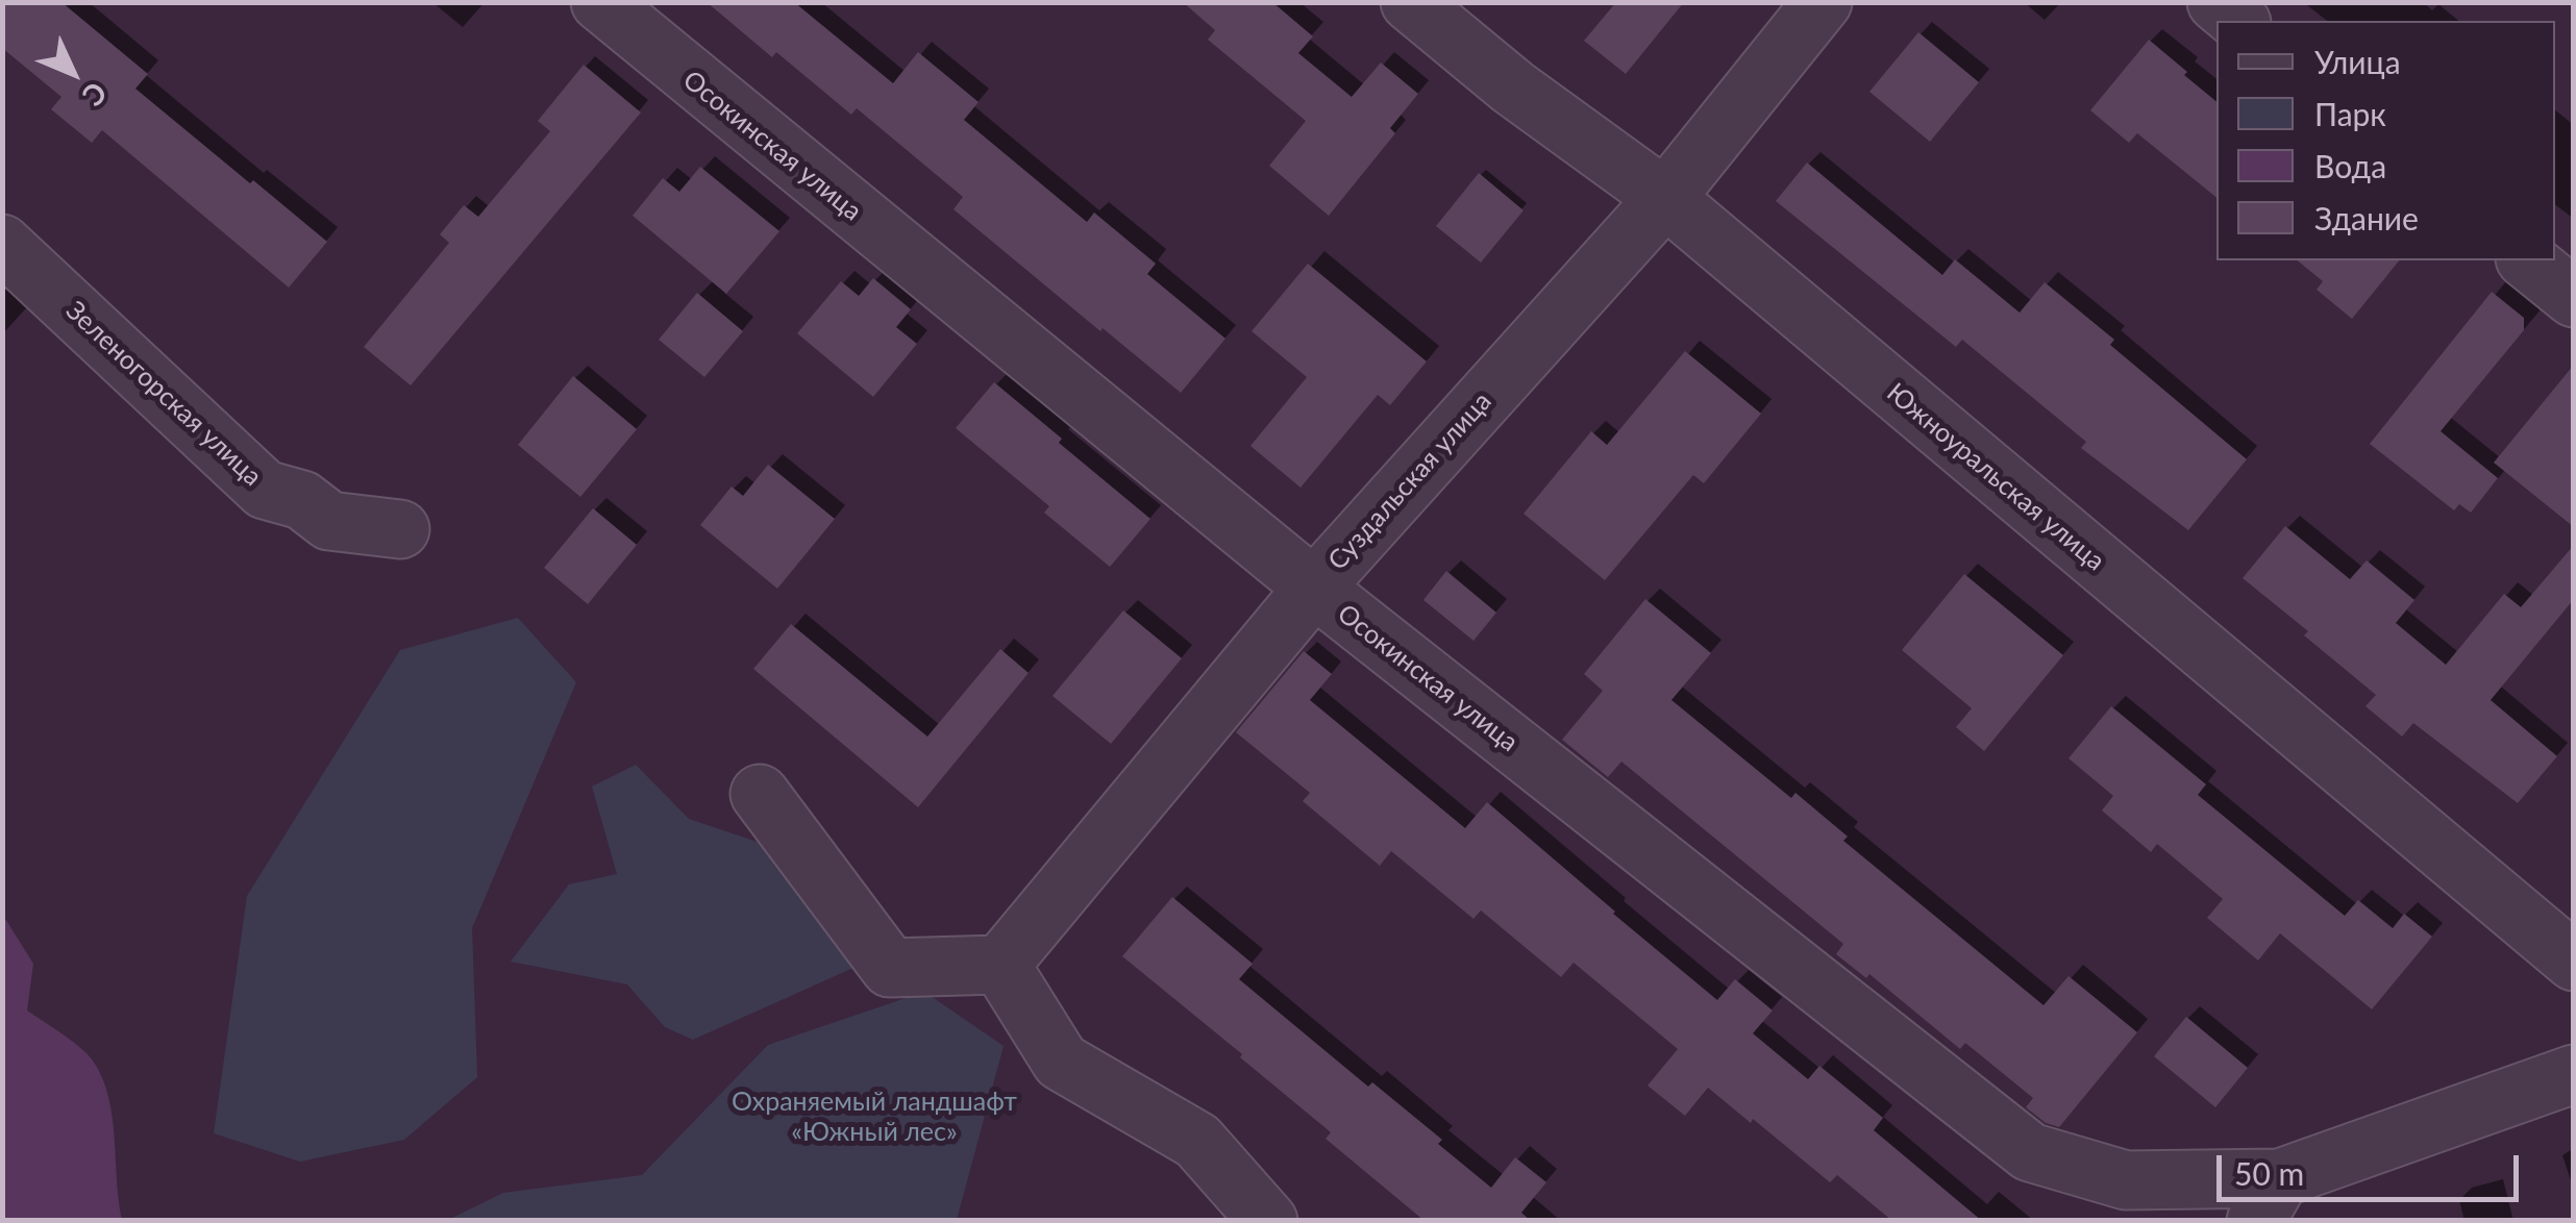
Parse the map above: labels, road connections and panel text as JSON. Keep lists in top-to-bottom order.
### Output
{
  "streets": {
    "street": [
      "Осокинская улица",
      "Зеленогорская улица",
      "Южноуральская улица",
      "Суздальская улица"
    ]
  },
  "crossings": [
    ["Осокинская улица", "Суздальская улица"],
    ["Южноуральская улица", "Суздальская улица"]
  ],
  "parks": ["Охраняемый ландшафт «Южный лес»"],
  "legend": [
    "Улица",
    "Парк",
    "Вода",
    "Здание"
  ],
  "scale_bar": "50 m",
  "north": "bottom right"
}
